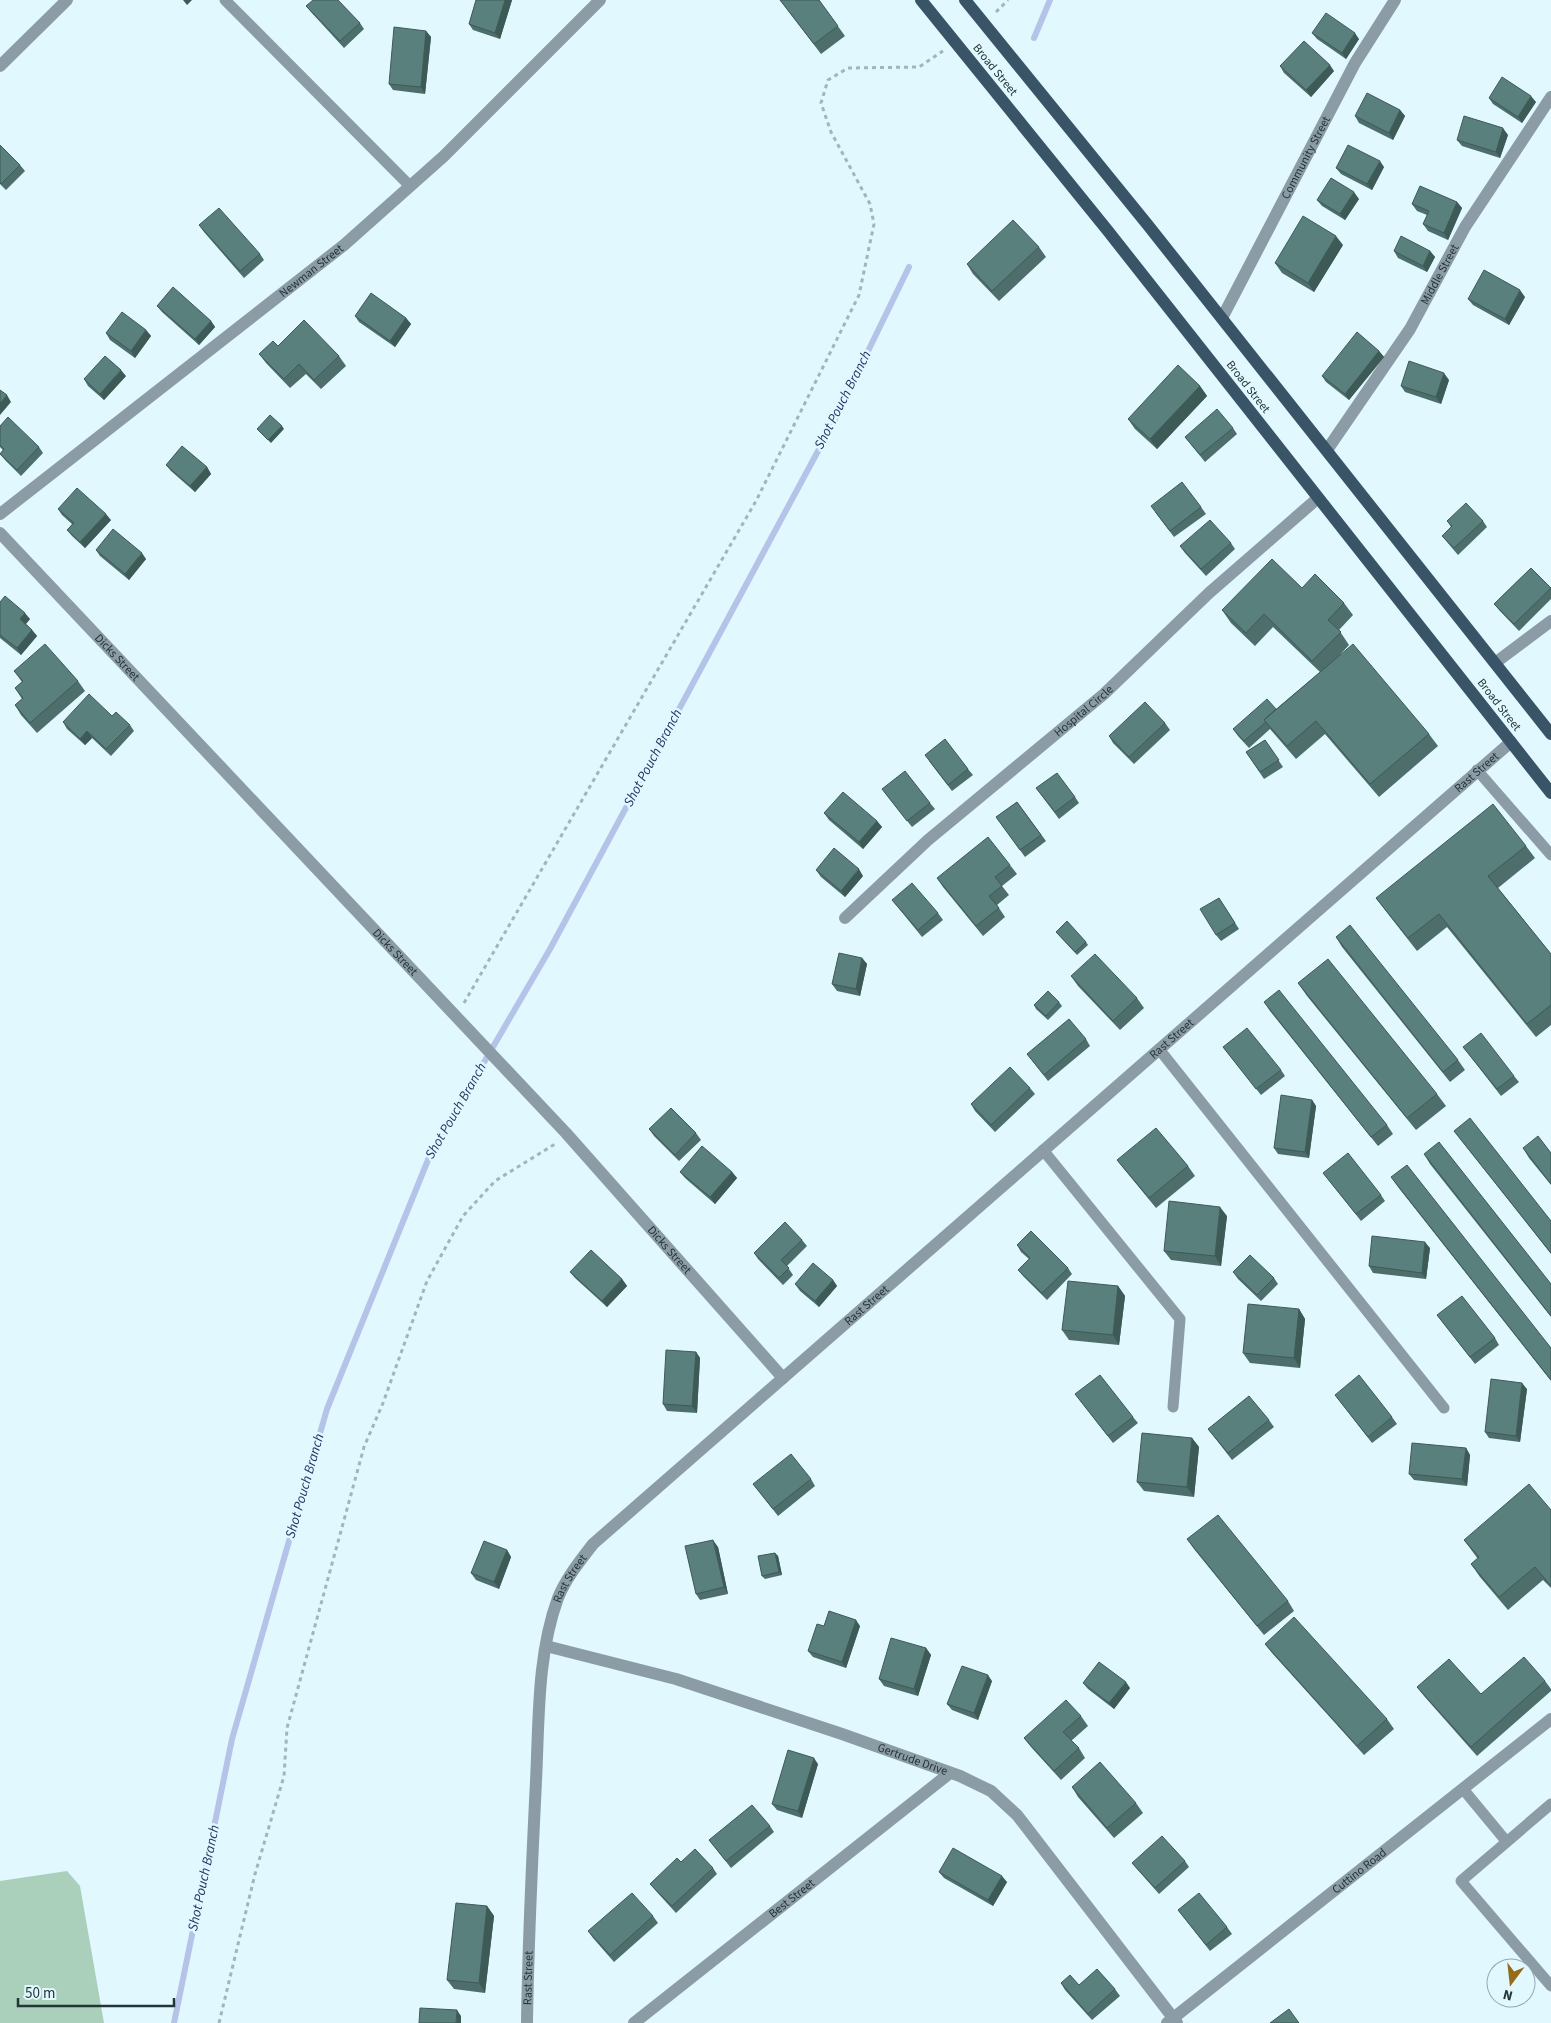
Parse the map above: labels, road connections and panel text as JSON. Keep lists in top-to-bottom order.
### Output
{
  "streets": {
    "main road": ["Broad Street"],
    "street": [
      "Community Street",
      "Newman Street",
      "Middle Street",
      "Dicks Street",
      "Hospital Circle",
      "Rast Street",
      "Gertrude Drive",
      "Cuttino Road",
      "Best Street"
    ]
  },
  "crossings": [
    ["Broad Street", "Community Street"],
    ["Broad Street", "Middle Street"],
    ["Broad Street", "Hospital Circle"],
    ["Broad Street", "Rast Street"],
    ["Dicks Street", "Rast Street"],
    ["Rast Street", "Gertrude Drive"],
    ["Gertrude Drive", "Cuttino Road"],
    ["Gertrude Drive", "Best Street"]
  ],
  "water": ["Shot Pouch Branch"],
  "scale_bar": "50 m",
  "north": "bottom"
}
